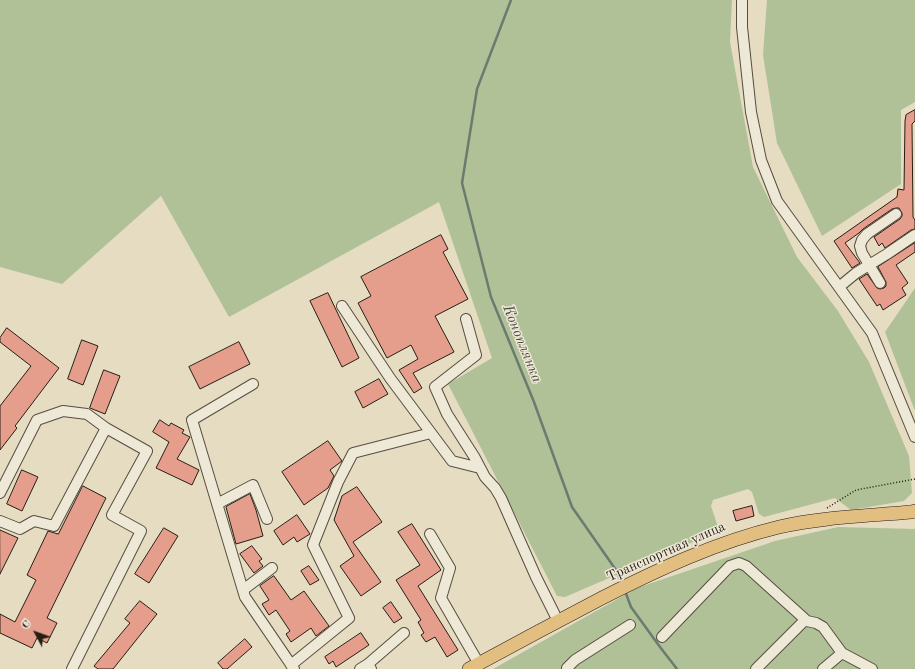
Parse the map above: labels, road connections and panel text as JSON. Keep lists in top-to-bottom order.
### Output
{
  "streets": {
    "main road": ["Транспортная улица"]
  },
  "water": ["Коноплянка"],
  "north": "top left"
}
